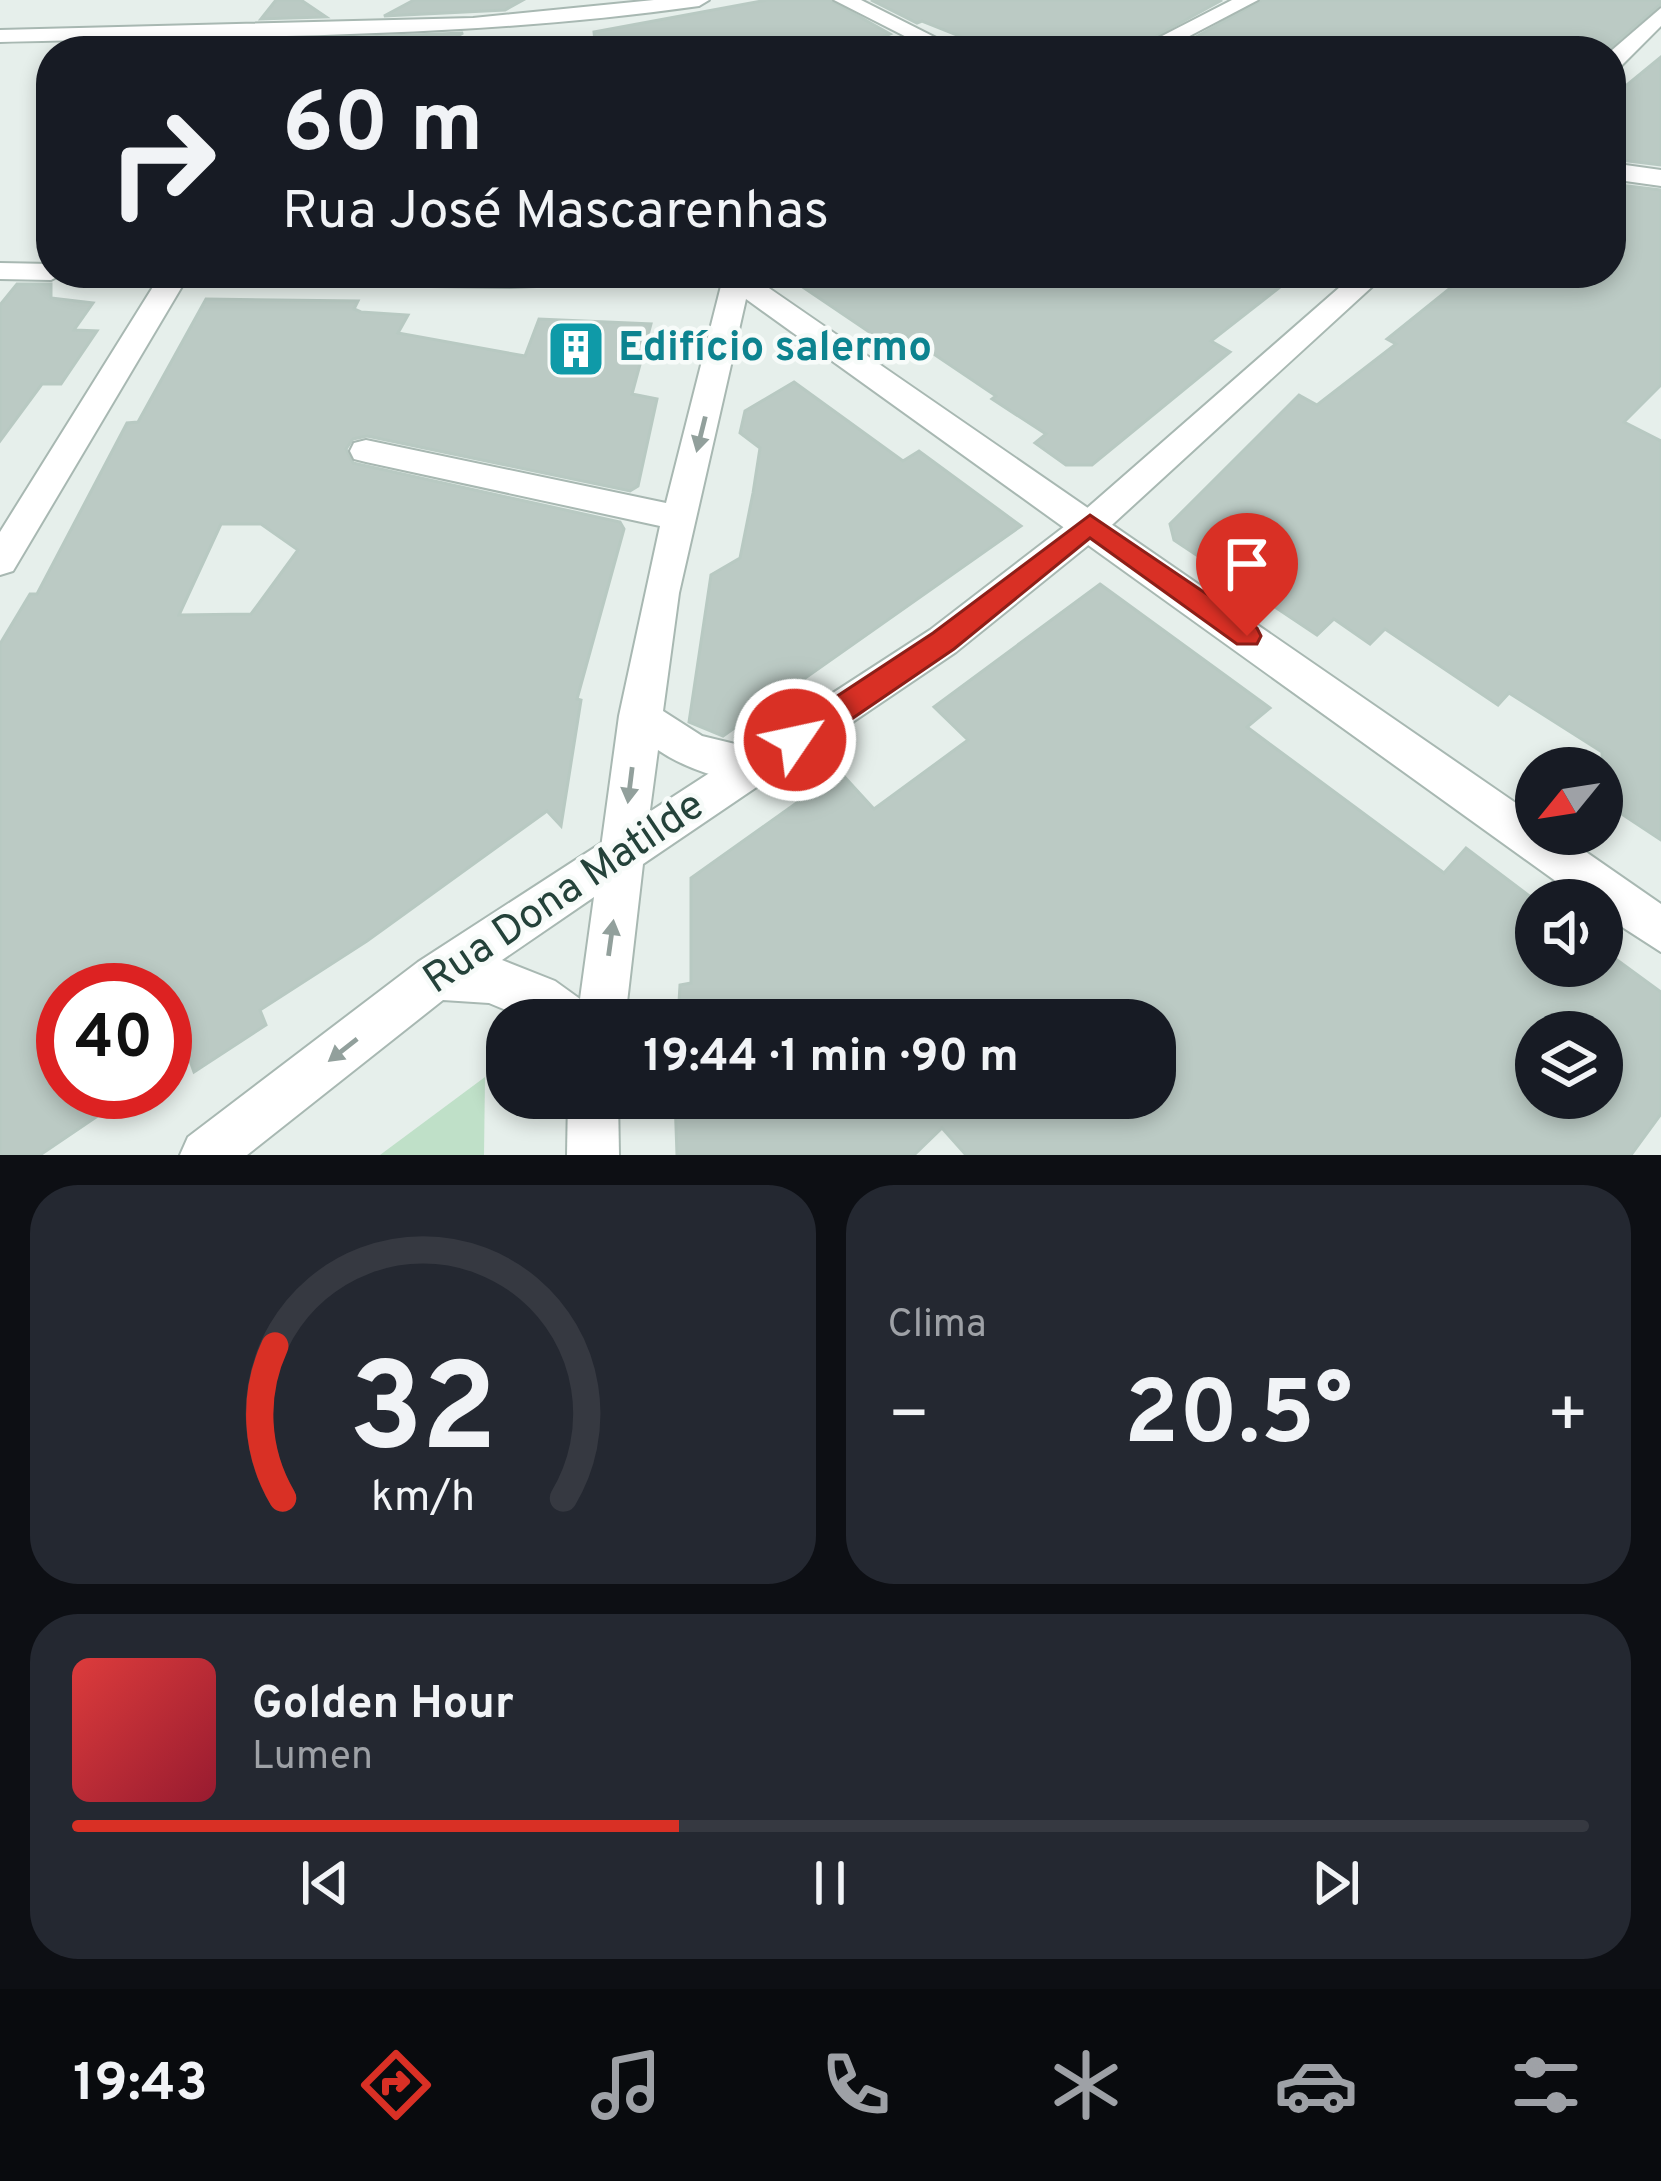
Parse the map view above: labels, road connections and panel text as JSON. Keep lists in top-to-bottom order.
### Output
{
  "streets": {
    "street": ["Rua Dona Matilde"]
  },
  "places": {
    "building": ["Edifício salermo"]
  },
  "north": "bottom left",
  "page": {
    "turn": ["60 m", "Rua José Mascarenhas"],
    "limit": "40",
    "trip": "19:44 · 1 min · 90 m",
    "tile": "Clima",
    "heat": ["−", "20.5°", "+"],
    "song": ["Golden Hour", "Lumen"],
    "tabs": "19:43",
    "gauge": ["32", "km/h"]
  }
}
